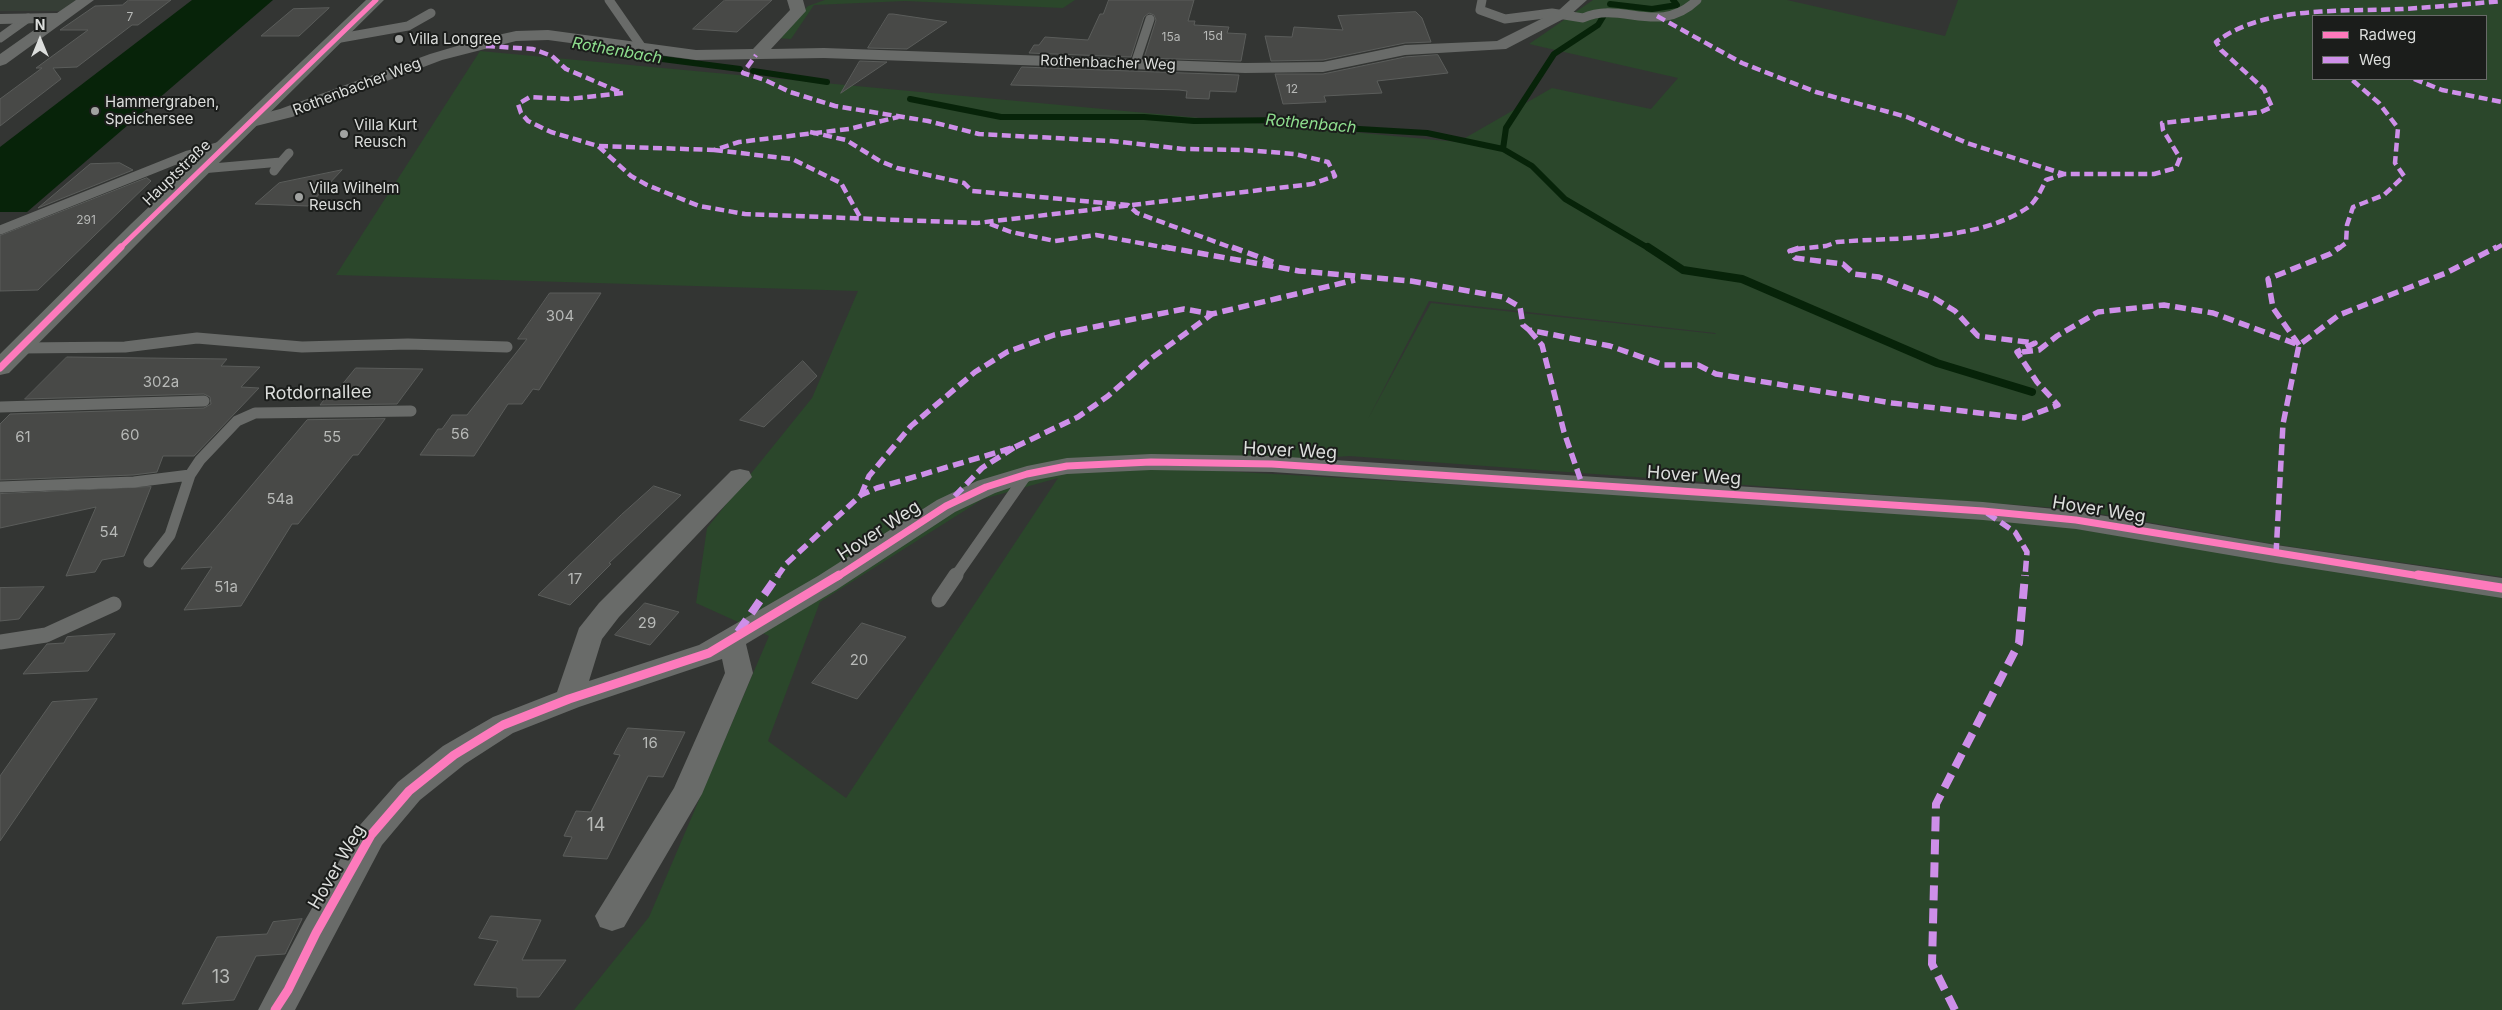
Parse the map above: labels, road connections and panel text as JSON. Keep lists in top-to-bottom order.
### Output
{
  "streets": {
    "main road": ["Hauptstraße"],
    "street": ["Rothenbacher Weg", "Hover Weg"],
    "lane": ["Rotdornallee"]
  },
  "crossings": [
    ["Rothenbacher Weg", "Hauptstraße"]
  ],
  "water": ["Rothenbach"],
  "places": [
    "Villa Longree",
    "Hammergraben, Speichersee",
    "Villa Kurt Reusch",
    "Villa Wilhelm Reusch"
  ],
  "house_numbers": [
    "7",
    "15d",
    "15a",
    "12",
    "291",
    "304",
    "302a",
    "56",
    "60",
    "61",
    "55",
    "54a",
    "54",
    "17",
    "51a",
    "29",
    "20",
    "16",
    "14",
    "13"
  ],
  "legend": ["Radweg", "Weg"],
  "north": "top"
}
